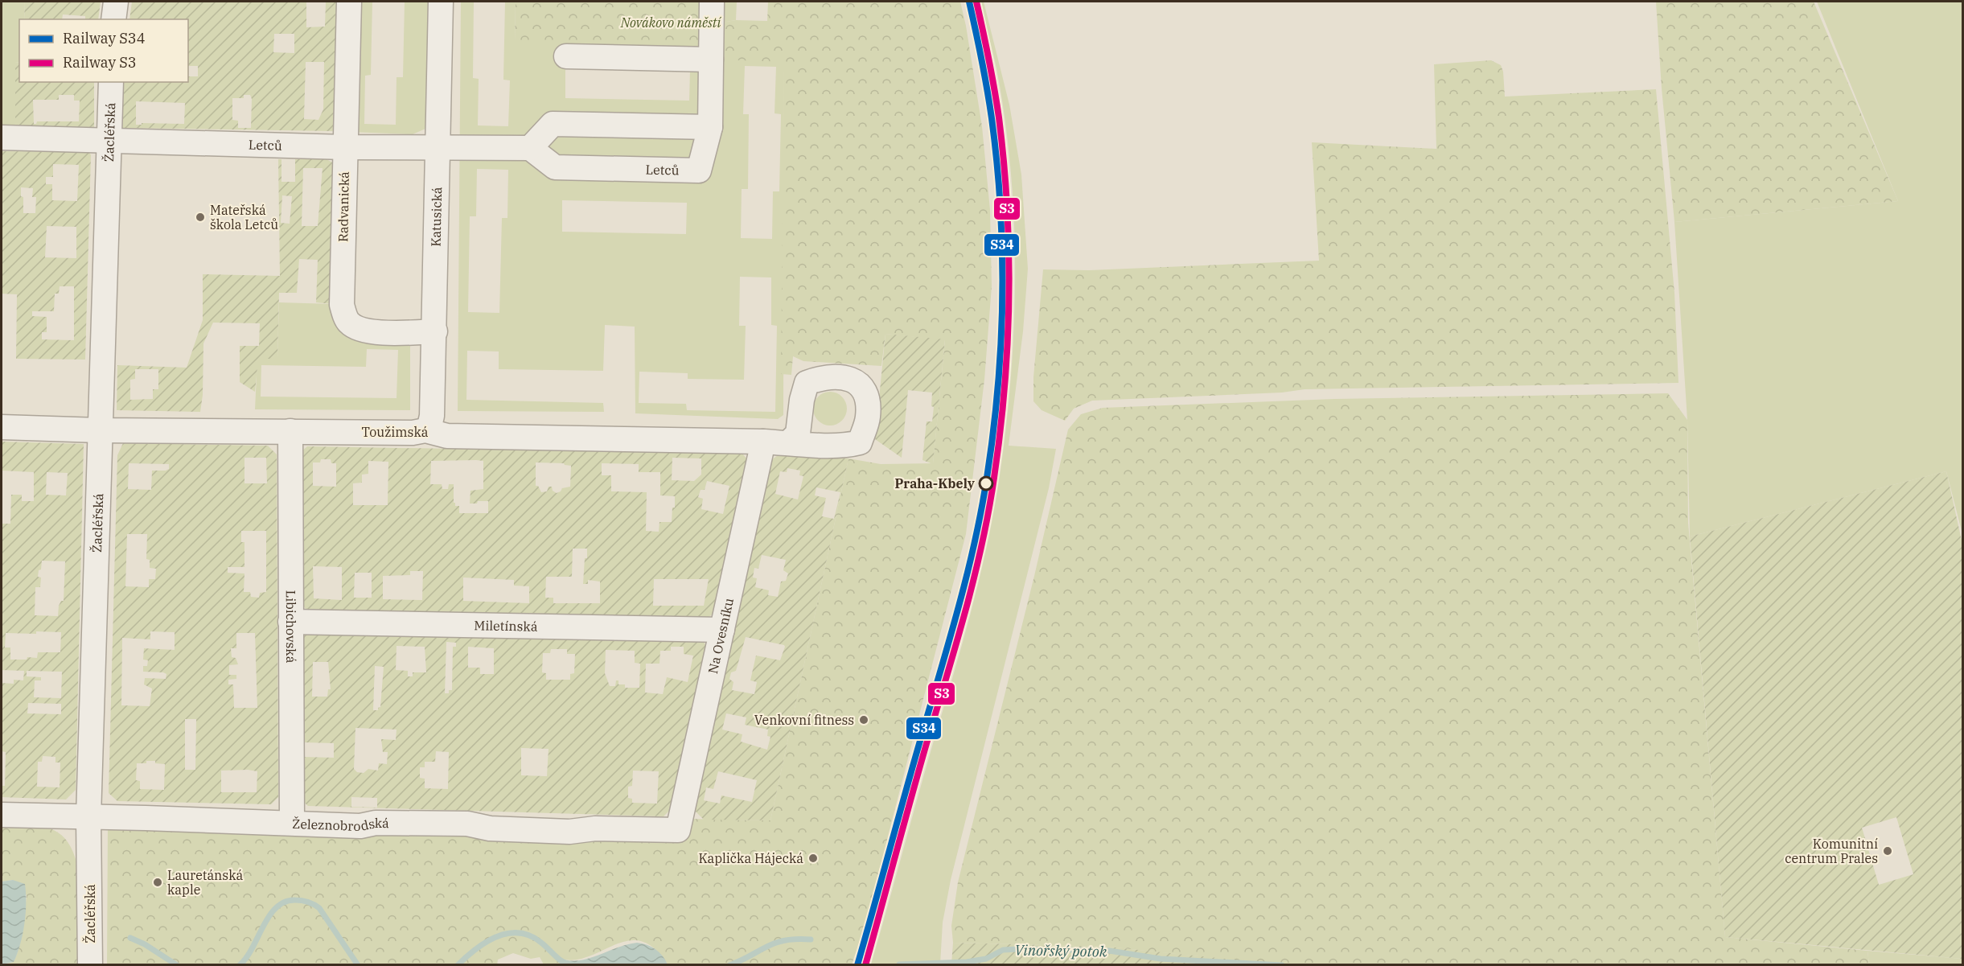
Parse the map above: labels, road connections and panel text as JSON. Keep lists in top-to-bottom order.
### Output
{
  "streets": {
    "street": [
      "Žacléřská",
      "Letců",
      "Radvanická",
      "Katusická",
      "Toužimská",
      "Miletínská",
      "Libichovská",
      "Na Ovesníku",
      "Železnobrodská"
    ]
  },
  "crossings": [
    ["Žacléřská", "Letců"],
    ["Žacléřská", "Toužimská"],
    ["Žacléřská", "Železnobrodská"],
    ["Letců", "Radvanická"],
    ["Letců", "Katusická"],
    ["Radvanická", "Katusická"],
    ["Katusická", "Toužimská"],
    ["Toužimská", "Libichovská"],
    ["Toužimská", "Na Ovesníku"],
    ["Miletínská", "Libichovská"],
    ["Miletínská", "Na Ovesníku"],
    ["Libichovská", "Železnobrodská"],
    ["Na Ovesníku", "Železnobrodská"]
  ],
  "water": ["Vinořský potok"],
  "parks": ["Novákovo náměstí"],
  "places": [
    "Mateřská škola Letců",
    "Praha-Kbely",
    "Venkovní fitness",
    "Komunitní centrum Prales",
    "Kaplička Hájecká",
    "Lauretánská kaple"
  ],
  "lines": ["rail line S34", "rail line S3"],
  "legend": ["Railway S34", "Railway S3"]
}
